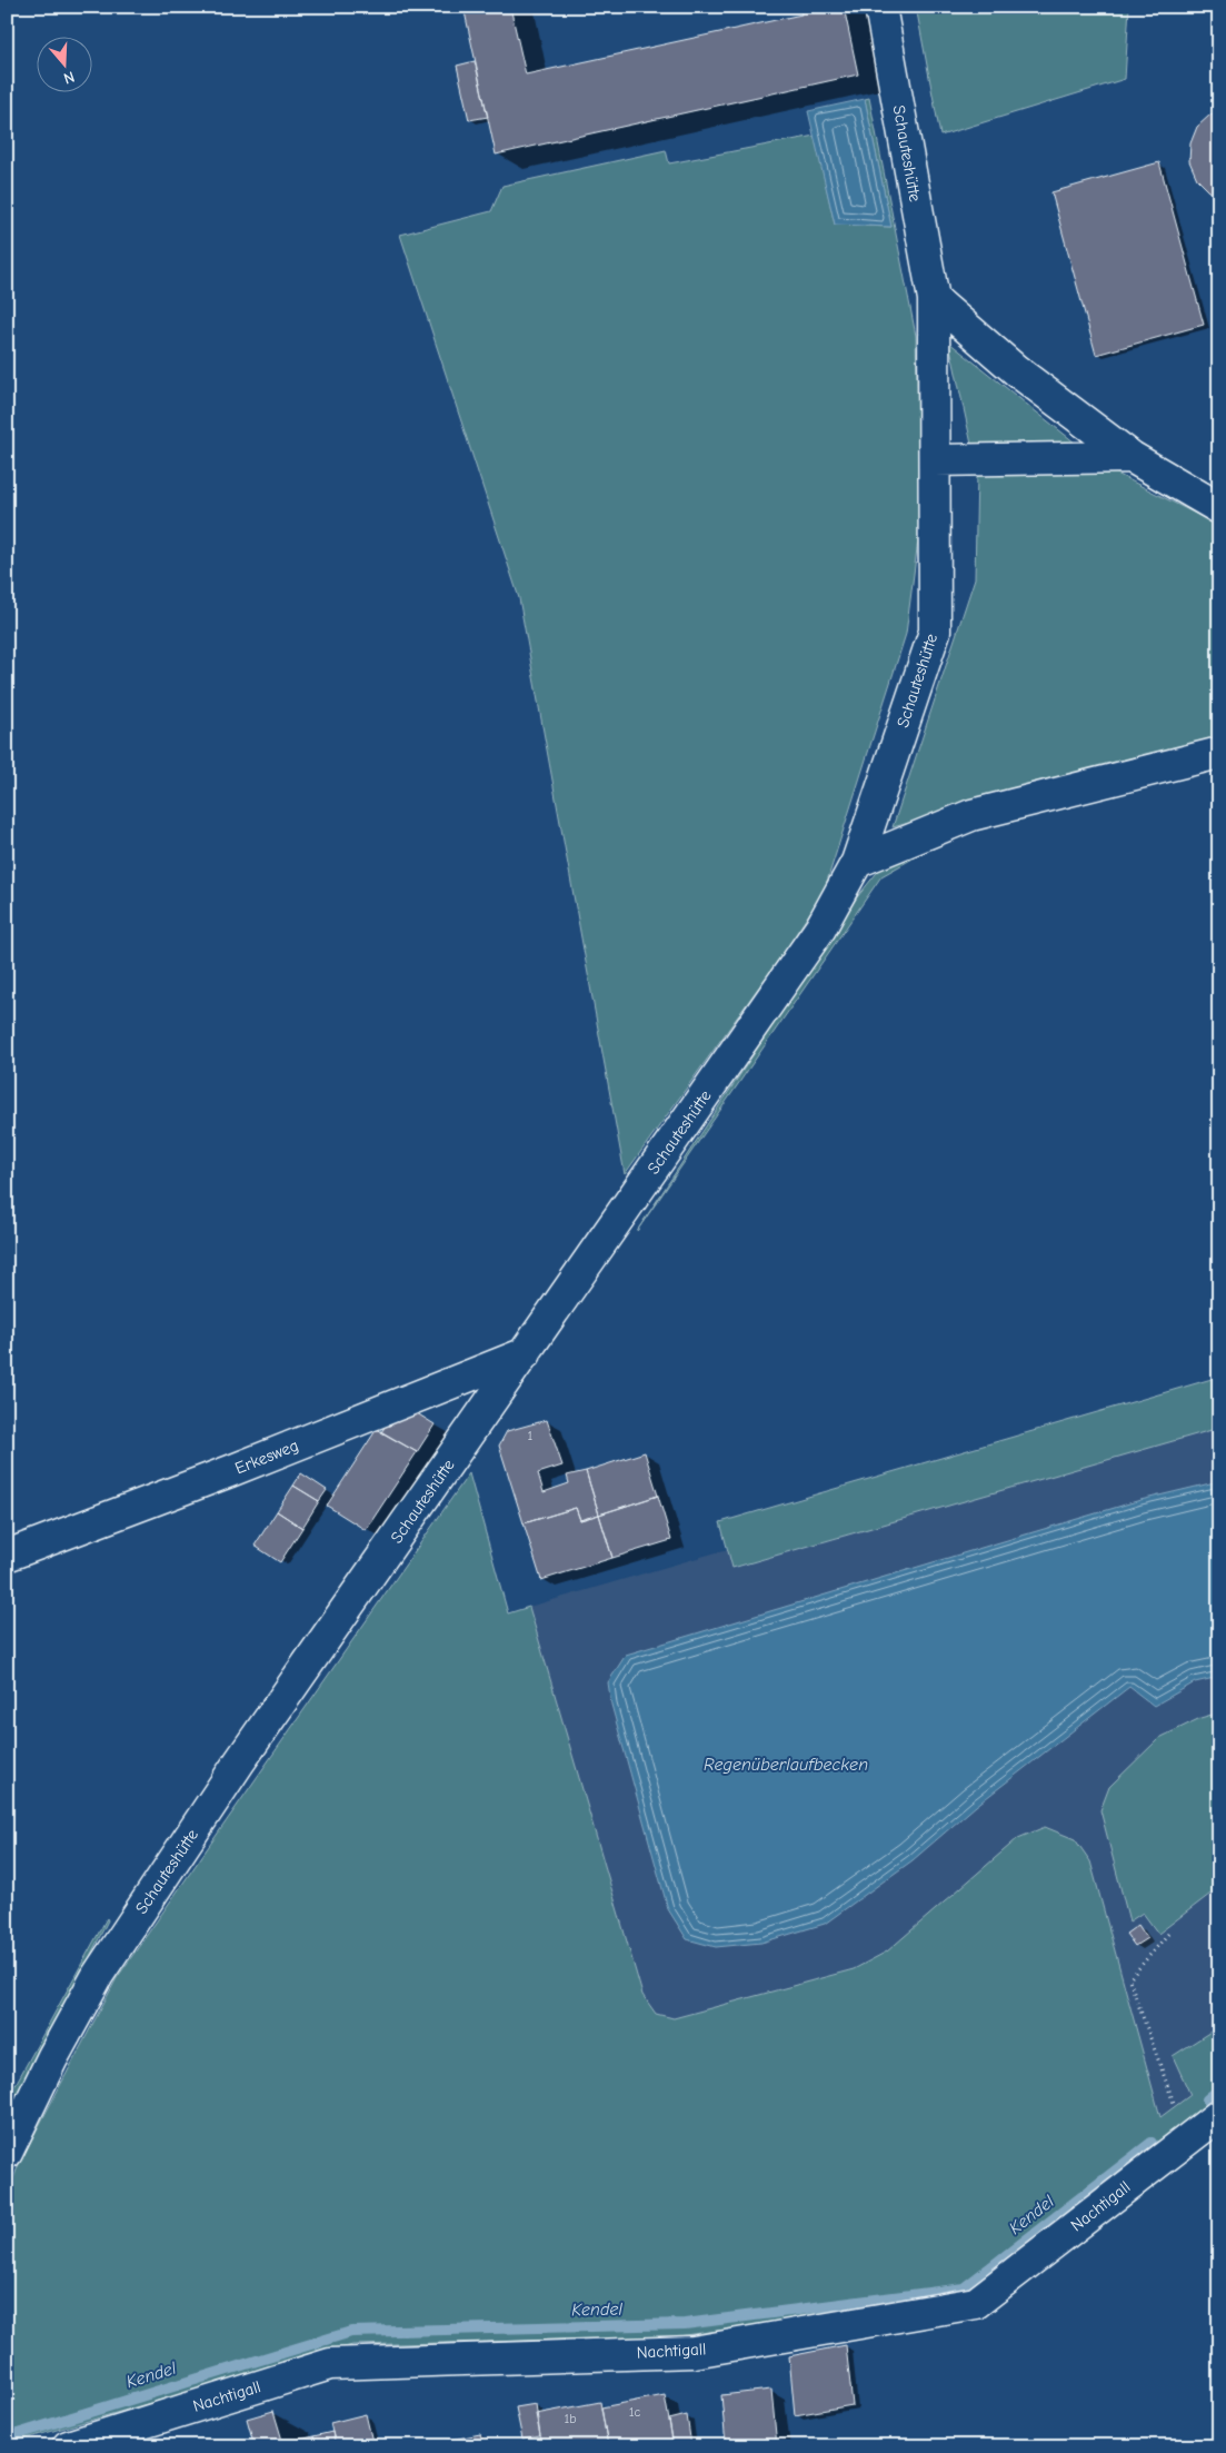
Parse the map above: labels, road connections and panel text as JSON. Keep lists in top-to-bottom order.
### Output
{
  "streets": {
    "street": ["Schauteshütte", "Erkesweg", "Nachtigall"]
  },
  "crossings": [
    ["Schauteshütte", "Erkesweg"]
  ],
  "water": ["Regenüberlaufbecken", "Kendel"],
  "house_numbers": ["1", "1c", "1b"],
  "north": "bottom"
}
